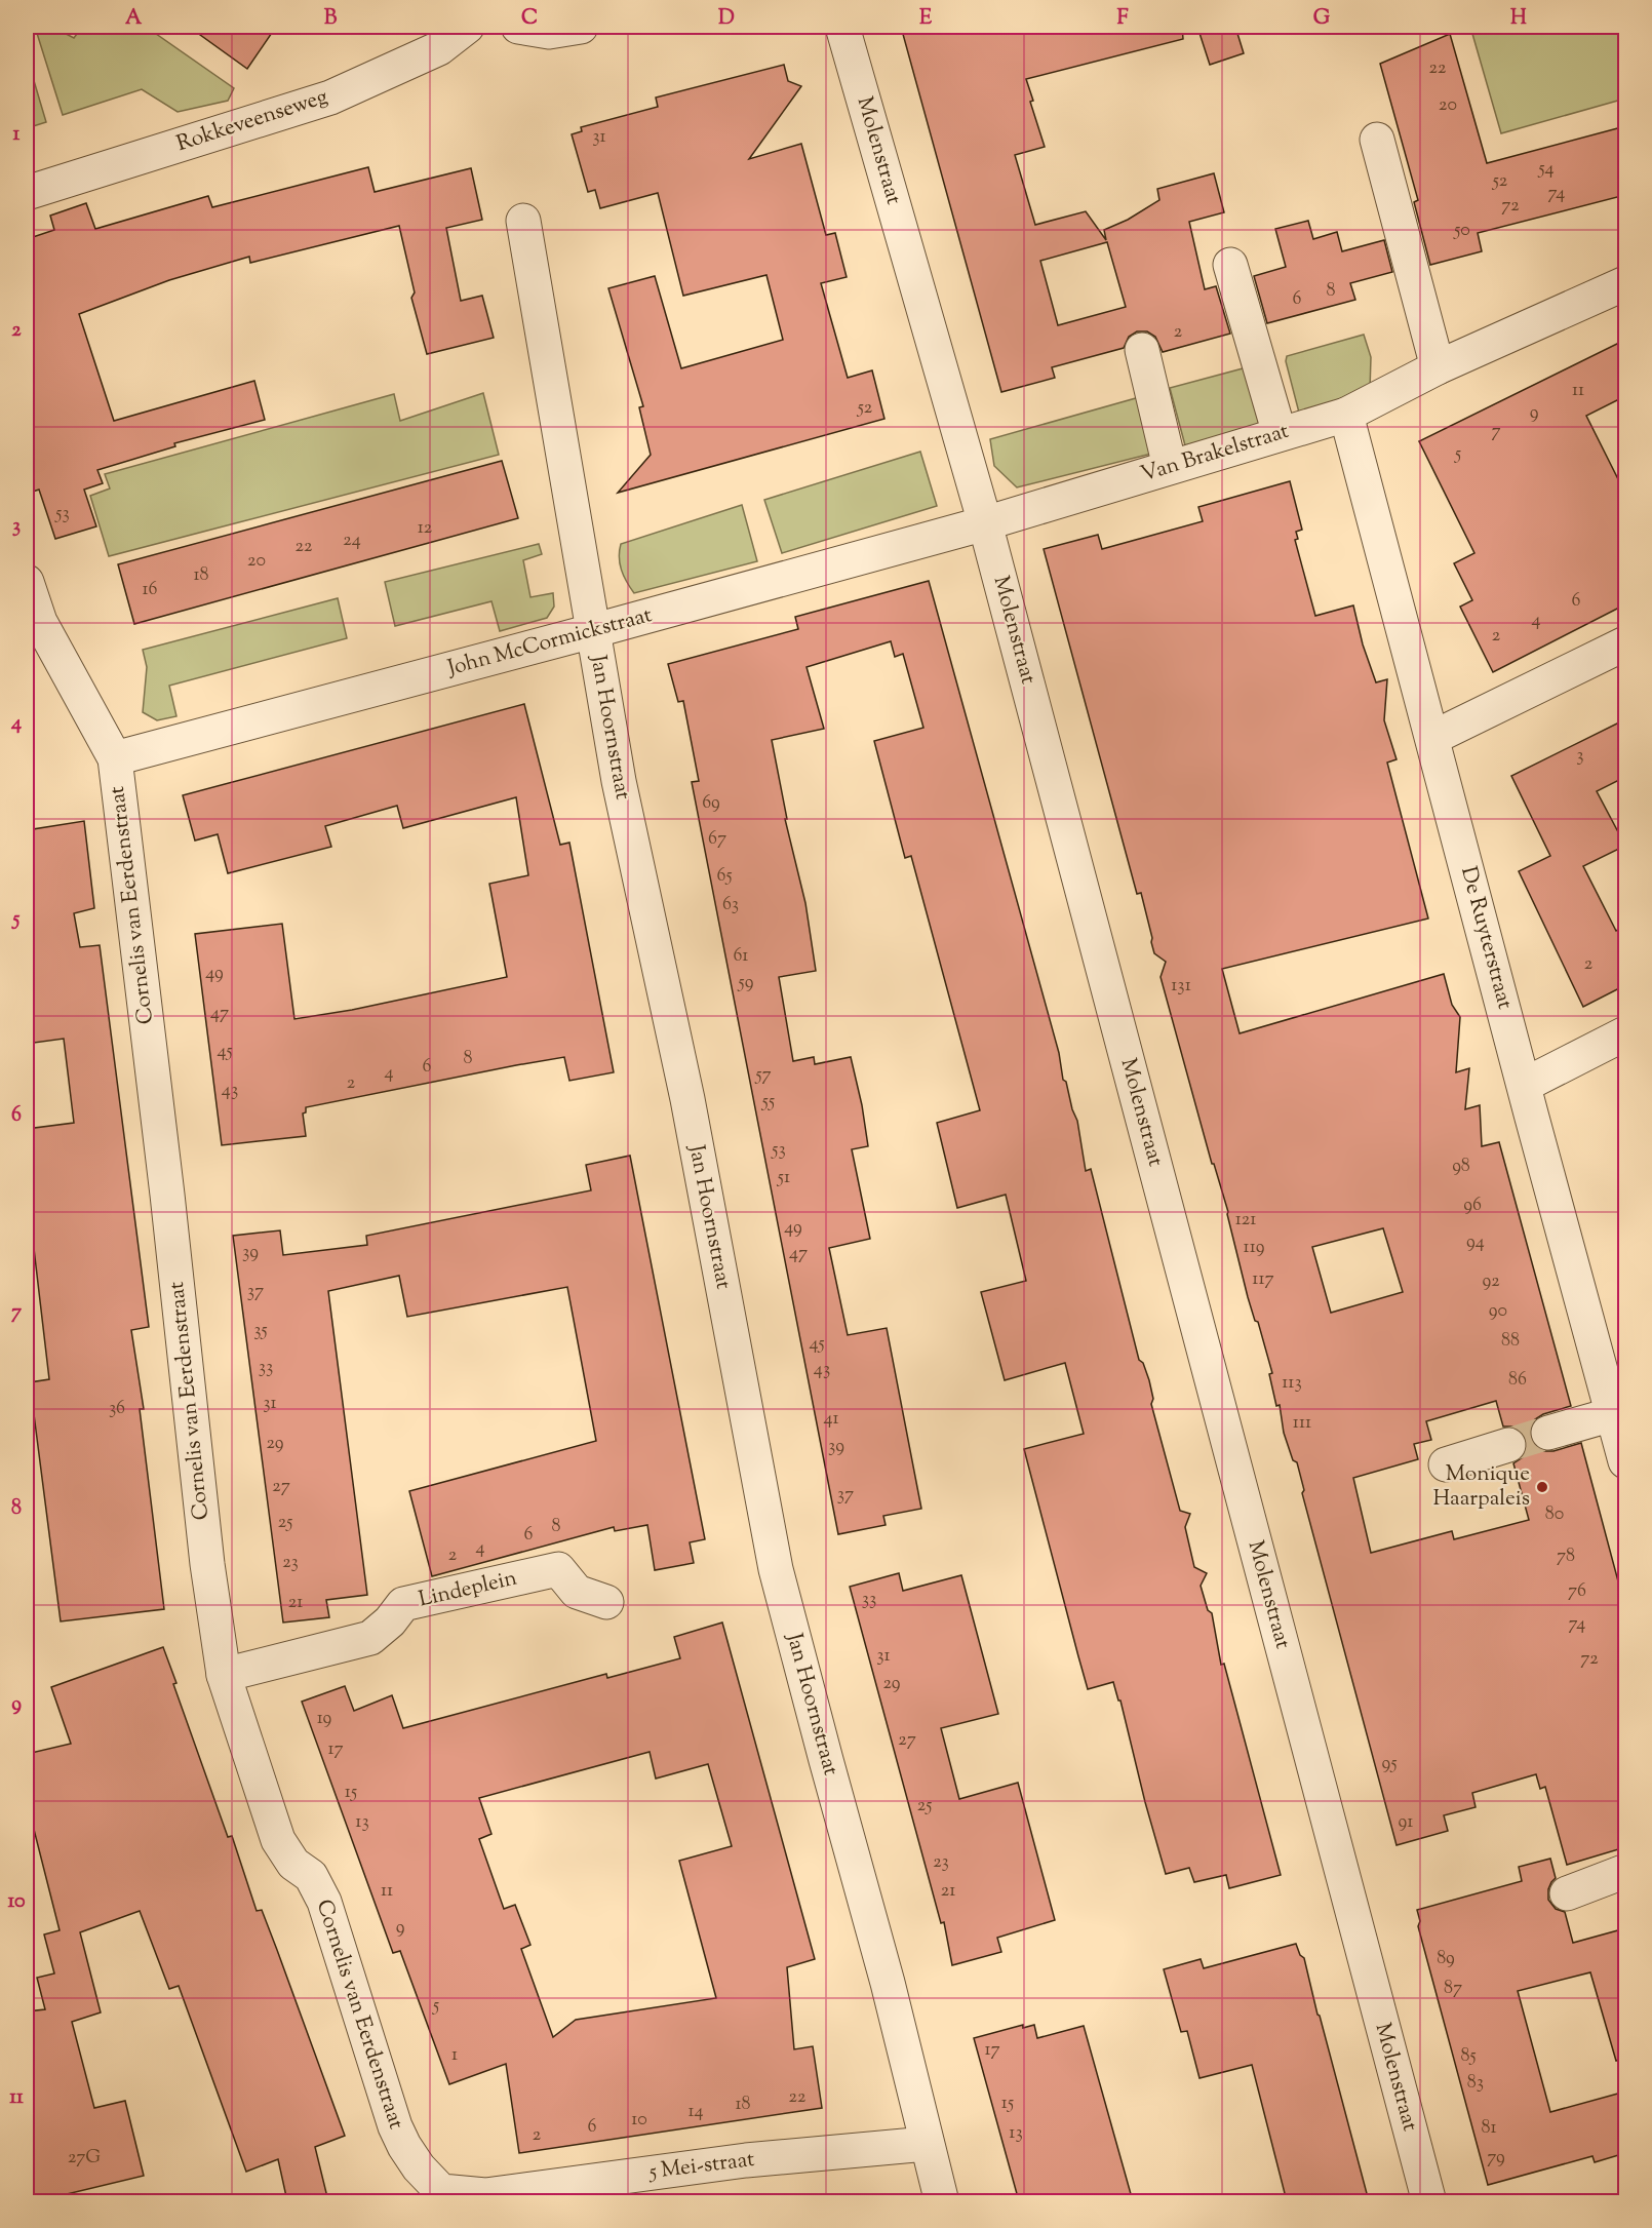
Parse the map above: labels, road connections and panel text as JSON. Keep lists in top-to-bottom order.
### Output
{
  "streets": {
    "street": [
      "Rokkeveenseweg",
      "Molenstraat",
      "Van Brakelstraat",
      "John McCormickstraat",
      "Jan Hoornstraat",
      "Cornelis van Eerdenstraat",
      "De Ruyterstraat",
      "Lindeplein",
      "5 Mei-straat"
    ]
  },
  "crossings": [
    ["Molenstraat", "Van Brakelstraat"],
    ["Molenstraat", "John McCormickstraat"],
    ["Van Brakelstraat", "John McCormickstraat"],
    ["Van Brakelstraat", "De Ruyterstraat"],
    ["John McCormickstraat", "Jan Hoornstraat"],
    ["John McCormickstraat", "Cornelis van Eerdenstraat"],
    ["Jan Hoornstraat", "5 Mei-straat"],
    ["Cornelis van Eerdenstraat", "Lindeplein"],
    ["Cornelis van Eerdenstraat", "5 Mei-straat"]
  ],
  "places": ["Monique Haarpaleis"],
  "house_numbers": [
    "22",
    "20",
    "31",
    "54",
    "52",
    "74",
    "72",
    "50",
    "8",
    "6",
    "2",
    "11",
    "52",
    "9",
    "7",
    "5",
    "53",
    "12",
    "24",
    "22",
    "20",
    "18",
    "16",
    "6",
    "4",
    "2",
    "3",
    "69",
    "67",
    "65",
    "63",
    "61",
    "2",
    "49",
    "59",
    "131",
    "47",
    "45",
    "8",
    "6",
    "4",
    "57",
    "2",
    "43",
    "55",
    "53",
    "98",
    "51",
    "96",
    "121",
    "49",
    "94",
    "119",
    "39",
    "47",
    "117",
    "92",
    "37",
    "90",
    "35",
    "88",
    "45",
    "33",
    "43",
    "86",
    "113",
    "31",
    "36",
    "41",
    "111",
    "29",
    "39",
    "27",
    "37",
    "80",
    "25",
    "8",
    "6",
    "4",
    "2",
    "78",
    "23",
    "76",
    "33",
    "21",
    "74",
    "31",
    "72",
    "29",
    "19",
    "27",
    "17",
    "95",
    "15",
    "25",
    "13",
    "91",
    "23",
    "11",
    "21",
    "9",
    "89",
    "87",
    "5",
    "17",
    "1",
    "85",
    "83",
    "22",
    "15",
    "18",
    "14",
    "10",
    "6",
    "81",
    "13",
    "2",
    "27G",
    "79"
  ],
  "grid": {
    "columns": [
      "A",
      "B",
      "C",
      "D",
      "E",
      "F",
      "G",
      "H"
    ],
    "rows": [
      "1",
      "2",
      "3",
      "4",
      "5",
      "6",
      "7",
      "8",
      "9",
      "10",
      "11"
    ]
  }
}
